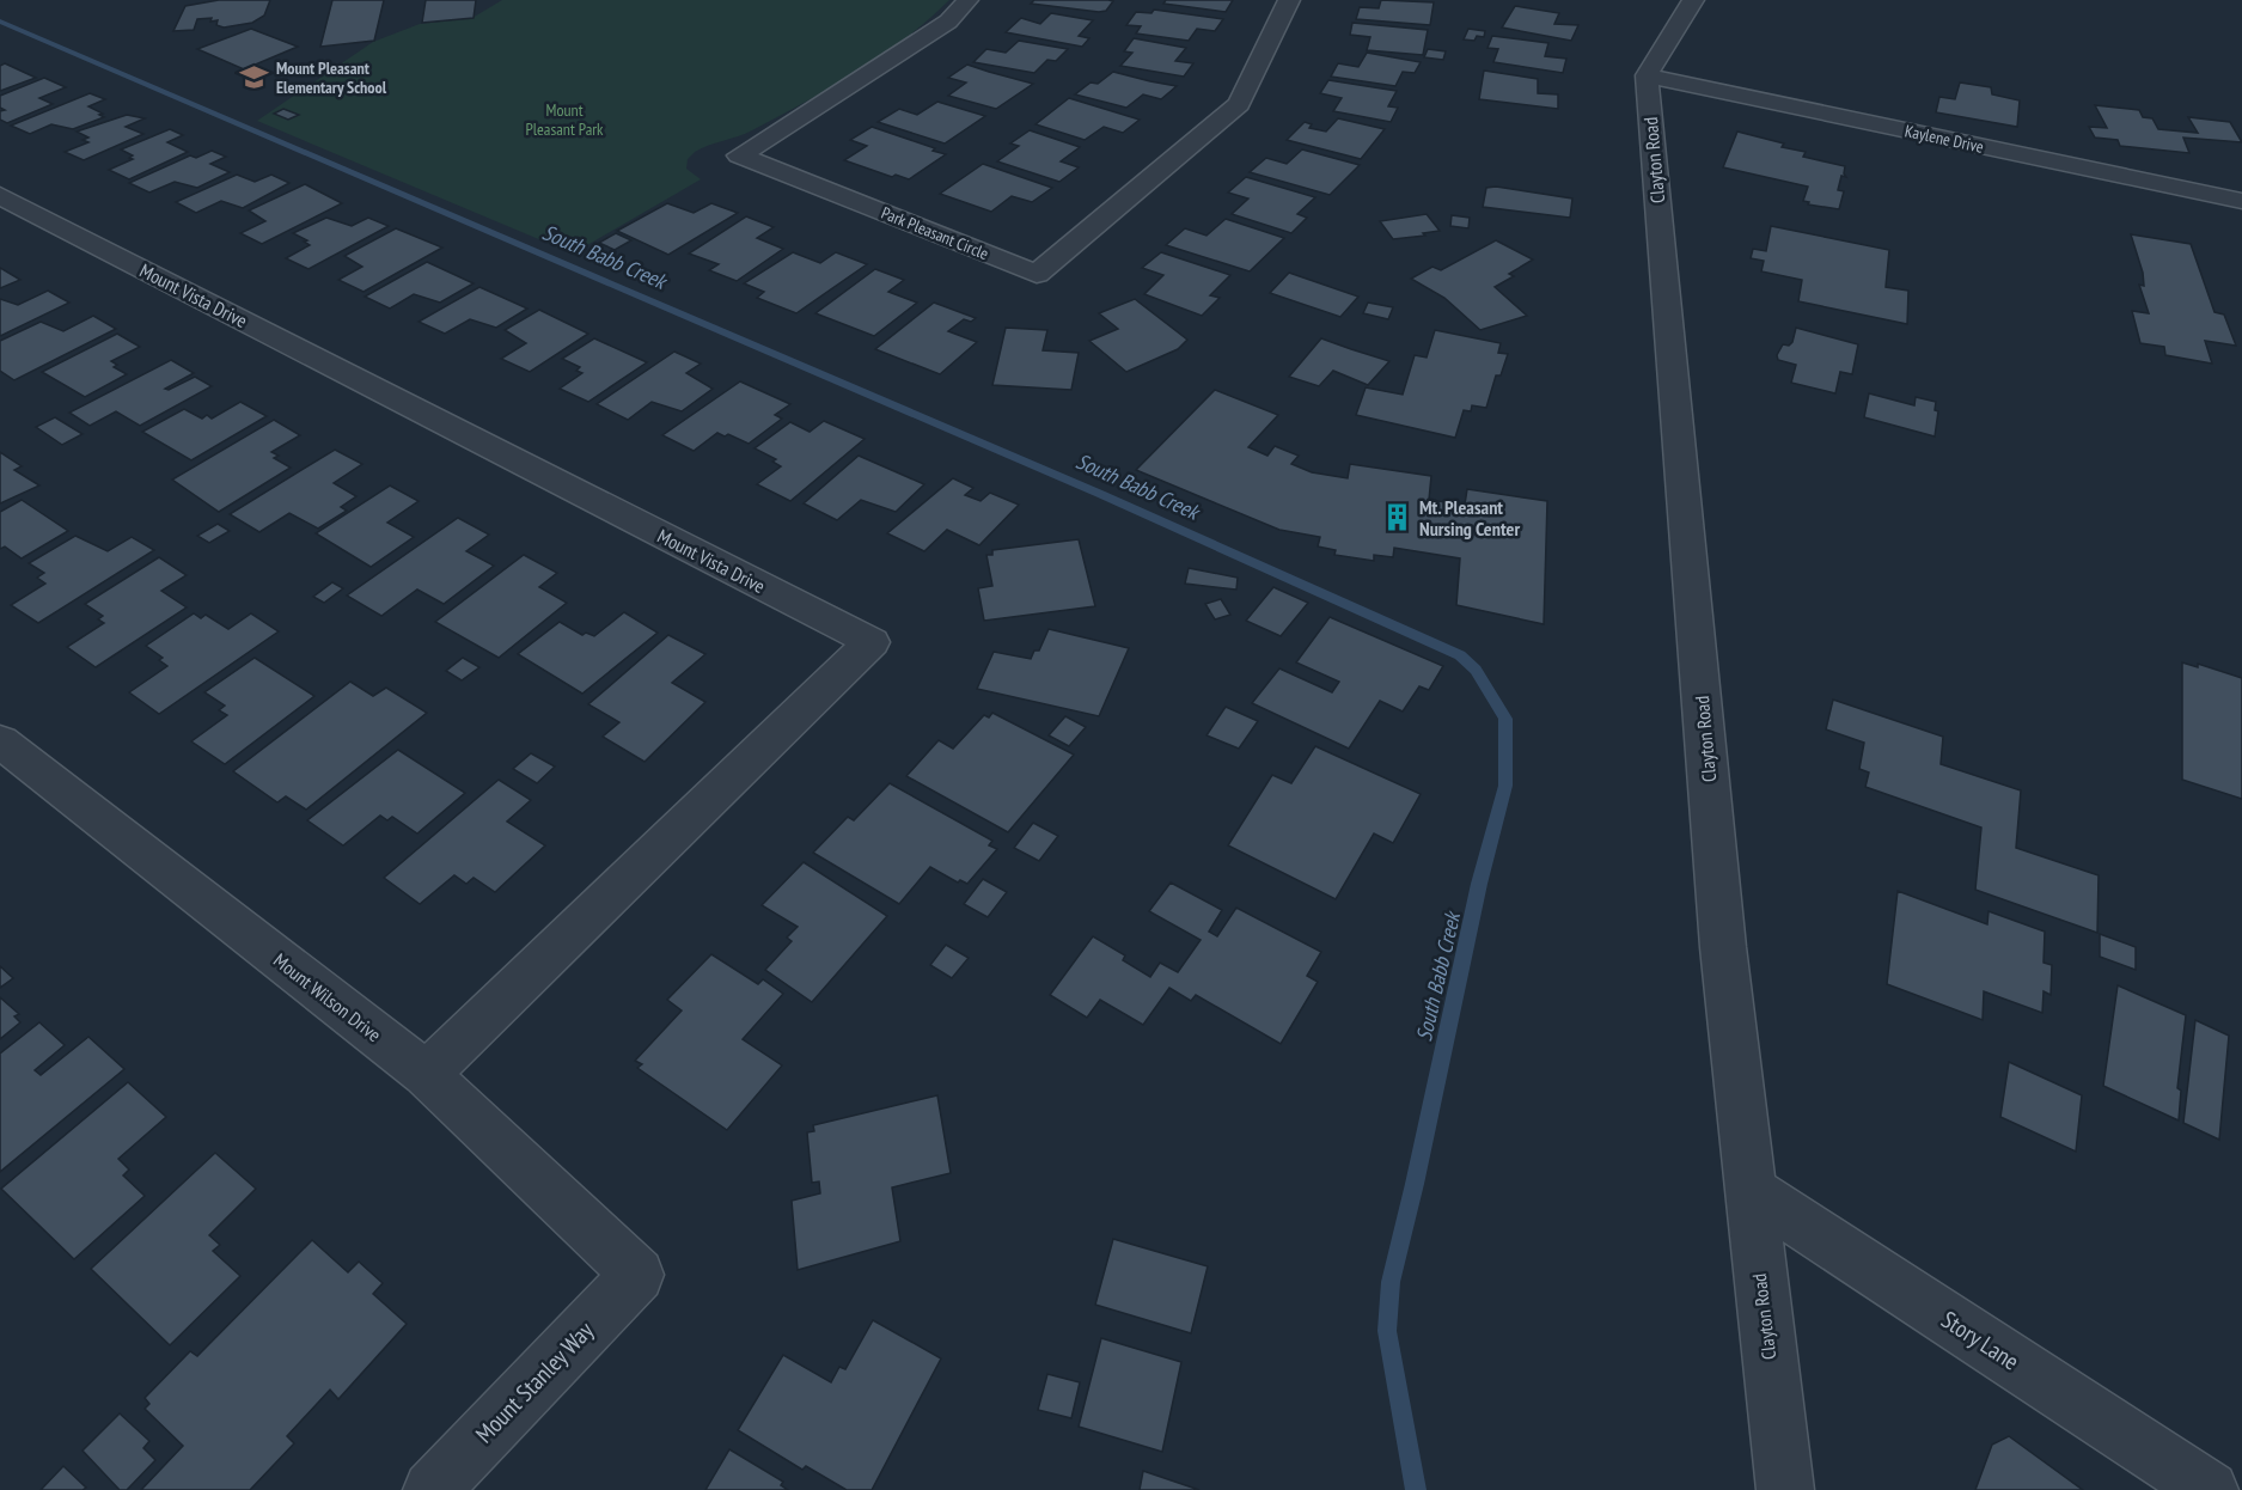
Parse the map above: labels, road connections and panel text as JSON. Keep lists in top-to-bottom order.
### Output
{
  "streets": {
    "street": [
      "Kaylene Drive",
      "Clayton Road",
      "Park Pleasant Circle",
      "Mount Vista Drive",
      "Mount Wilson Drive",
      "Story Lane",
      "Mount Stanley Way"
    ]
  },
  "crossings": [
    ["Kaylene Drive", "Clayton Road"],
    ["Clayton Road", "Story Lane"],
    ["Mount Vista Drive", "Mount Wilson Drive"],
    ["Mount Wilson Drive", "Mount Stanley Way"]
  ],
  "water": ["South Babb Creek"],
  "parks": ["Mount Pleasant Park"],
  "places": {
    "school or university": ["Mount Pleasant Elementary School"],
    "building": ["Mt. Pleasant Nursing Center"]
  }
}
